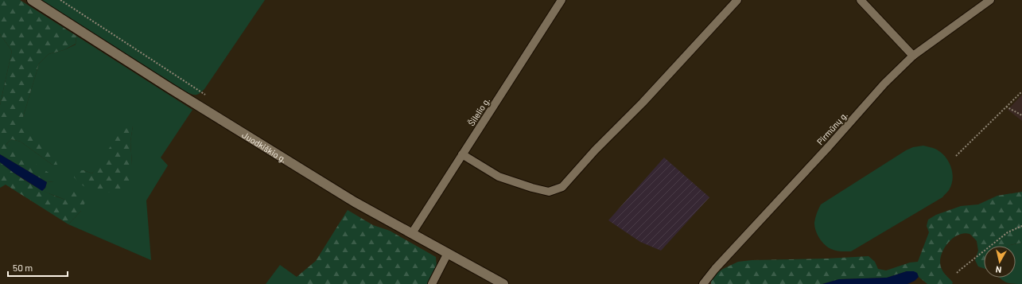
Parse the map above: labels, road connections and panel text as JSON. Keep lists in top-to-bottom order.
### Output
{
  "streets": {
    "street": ["Šilelio g.", "Pirmūnų g.", "Juodkiškio g."]
  },
  "crossings": [
    ["Šilelio g.", "Juodkiškio g."]
  ],
  "scale_bar": "50 m",
  "north": "bottom"
}
